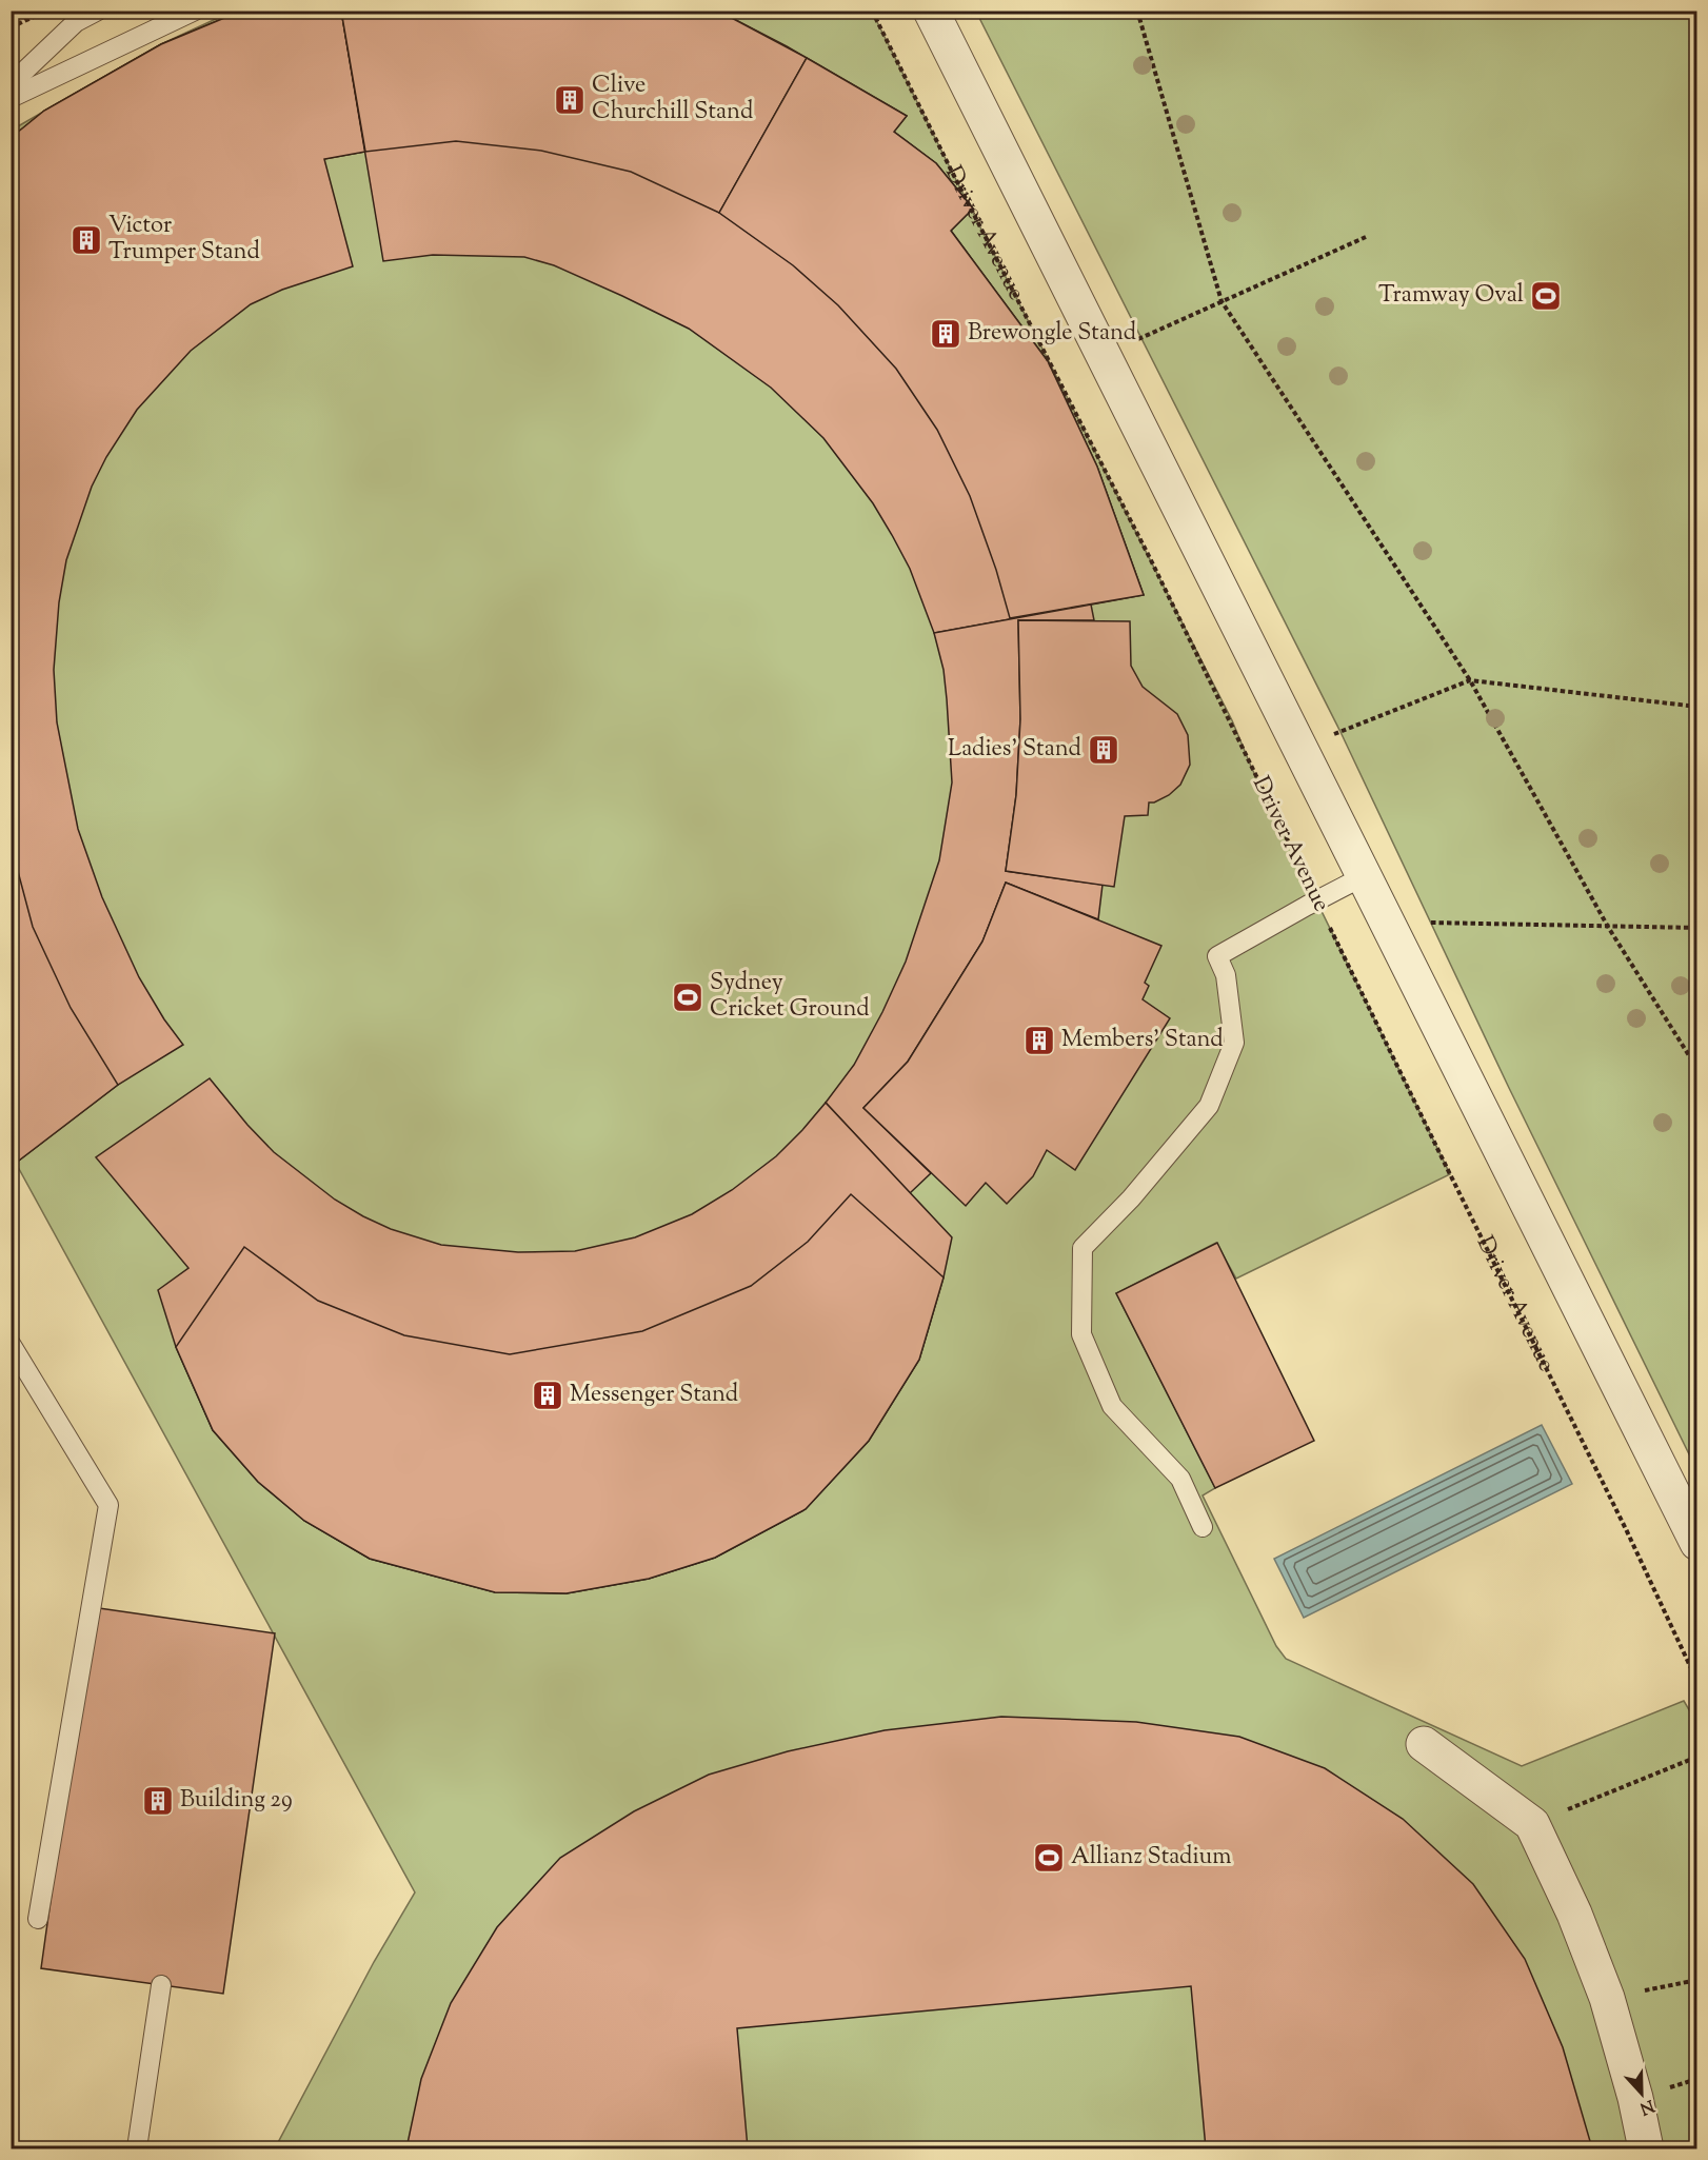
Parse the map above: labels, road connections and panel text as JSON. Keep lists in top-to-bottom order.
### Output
{
  "streets": {
    "path": ["Driver Avenue"]
  },
  "places": {
    "building": [
      "Clive Churchill Stand",
      "Victor Trumper Stand",
      "Brewongle Stand",
      "Ladies' Stand",
      "Members' Stand",
      "Messenger Stand",
      "Building 29"
    ],
    "sports": ["Tramway Oval", "Sydney Cricket Ground", "Allianz Stadium"]
  },
  "north": "bottom"
}
